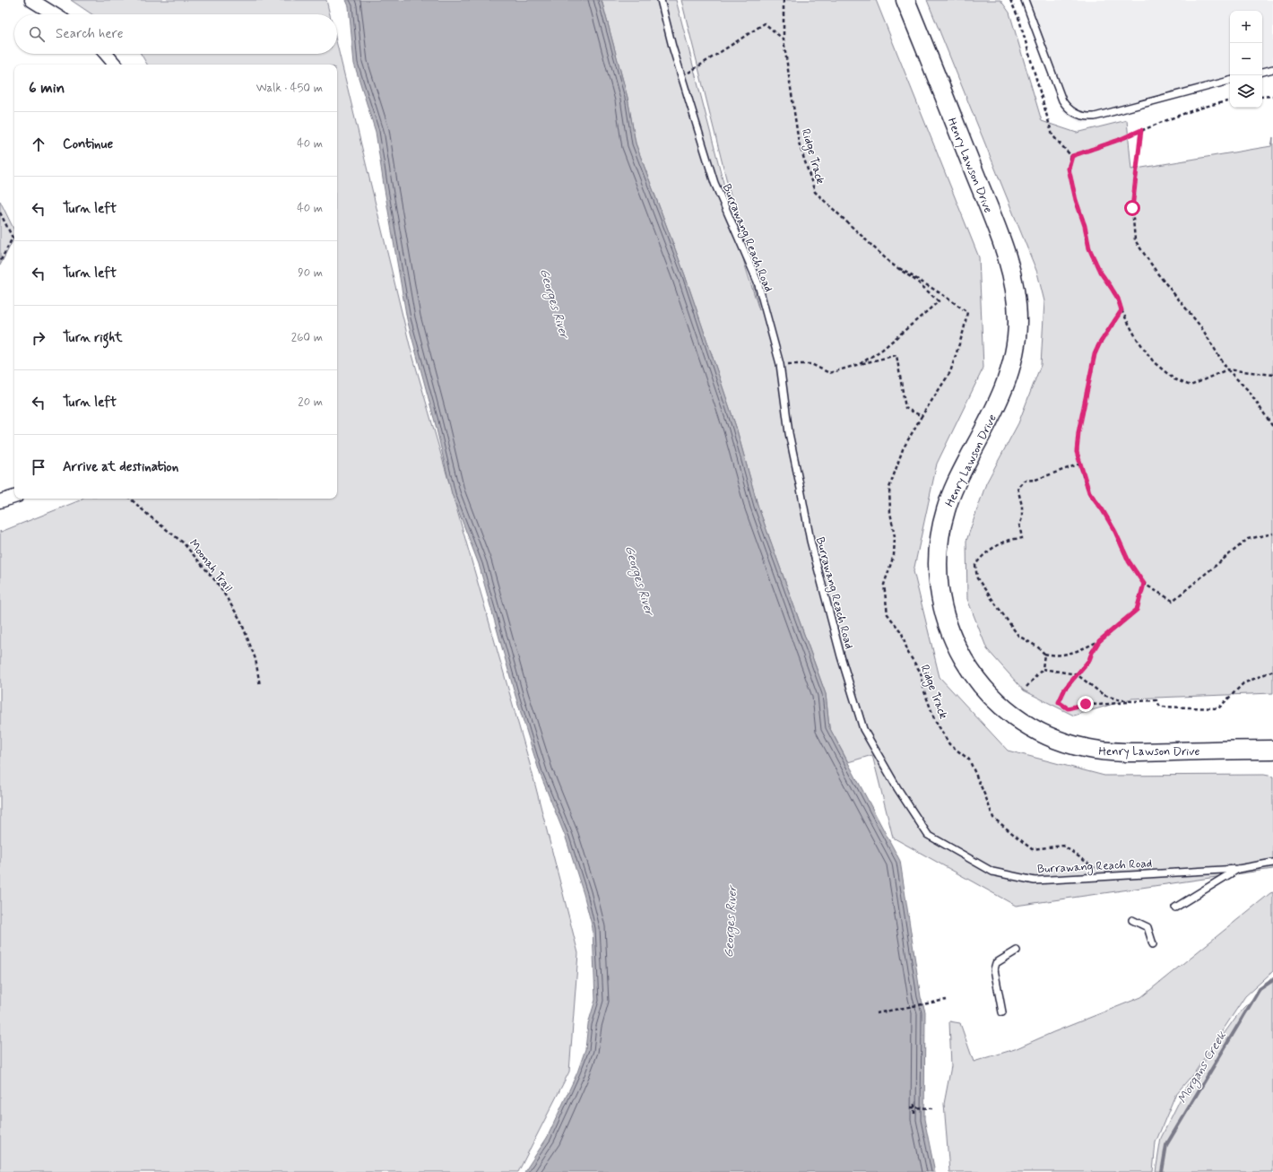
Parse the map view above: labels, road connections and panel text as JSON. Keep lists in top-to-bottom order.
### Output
{
  "streets": {
    "main road": ["Henry Lawson Drive"],
    "lane": ["Burrawang Reach Road"],
    "path": ["Ridge Track", "Moonah Trail"]
  },
  "crossings": [
    ["Ridge Track", "Burrawang Reach Road"]
  ],
  "water": ["Georges River", "Morgans Creek"],
  "page": {
    "map_buttons": ["+", "−"],
    "search": "Search here",
    "heading": ["6 min", "Walk · 450 m"],
    "list": [
      ["Continue", "40 m"],
      ["Turn left", "40 m"],
      ["Turn left", "90 m"],
      ["Turn right", "260 m"],
      ["Turn left", "20 m"],
      "Arrive at destination"
    ]
  }
}
